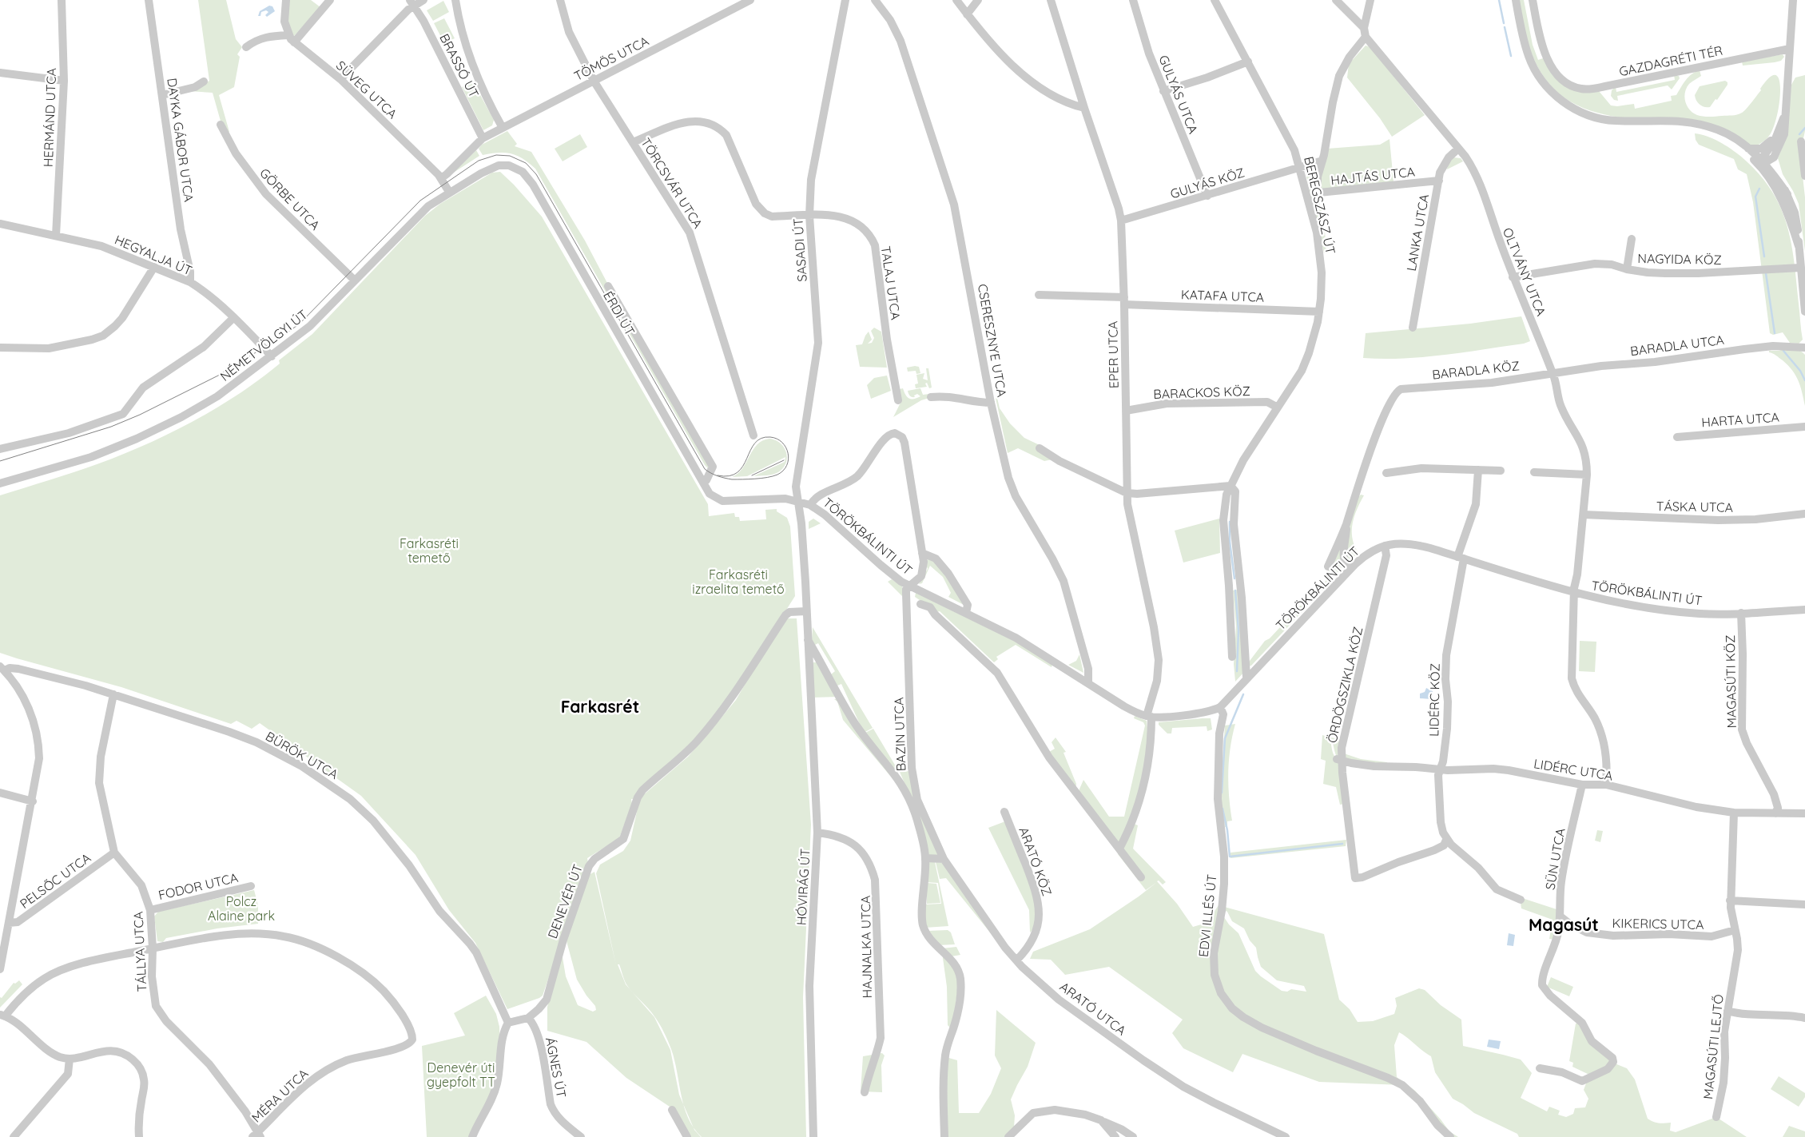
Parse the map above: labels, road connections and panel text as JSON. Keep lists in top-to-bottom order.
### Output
{
  "streets": {
    "street": [
      "TÖMÖS UTCA",
      "GAZDAGRÉTI TÉR",
      "BRASSÓ ÚT",
      "SÜVEG UTCA",
      "GULYÁS UTCA",
      "HERMÁND UTCA",
      "DAYKA GÁBOR UTCA",
      "HAJTÁS UTCA",
      "TÖRCSVÁR UTCA",
      "GULYÁS KÖZ",
      "GÖRBE UTCA",
      "BEREGSZÁSZ ÚT",
      "LANKA UTCA",
      "SASADI ÚT",
      "HEGYALJA ÚT",
      "NAGYIDA KÖZ",
      "OLTVÁNY UTCA",
      "TALAJ UTCA",
      "KATAFA UTCA",
      "ÉRDI ÚT",
      "CSERESZNYE UTCA",
      "NÉMETVÖLGYI ÚT",
      "BARADLA UTCA",
      "EPER UTCA",
      "BARADLA KÖZ",
      "BARACKOS KÖZ",
      "HARTA UTCA",
      "TÁSKA UTCA",
      "TÖRÖKBÁLINTI ÚT",
      "MAGASÚTI KÖZ",
      "ÖRDÖGSZIKLA KÖZ",
      "LIDÉRC KÖZ",
      "BAZIN UTCA",
      "BÜRÖK UTCA",
      "LIDÉRC UTCA",
      "SÜN UTCA",
      "ARATÓ KÖZ",
      "PELSŐC UTCA",
      "FODOR UTCA",
      "HÓVIRÁG ÚT",
      "DENEVÉR ÚT",
      "EDVI ILLÉS ÚT",
      "KIKERICS UTCA",
      "HAJNALKA UTCA",
      "TÁLLYA UTCA",
      "ARATÓ UTCA",
      "MAGASÚTI LEJTŐ",
      "ÁGNES ÚT",
      "MÉRA UTCA"
    ]
  },
  "crossings": [
    ["TÖMÖS UTCA", "BRASSÓ ÚT"],
    ["TÖMÖS UTCA", "TÖRCSVÁR UTCA"],
    ["SÜVEG UTCA", "NÉMETVÖLGYI ÚT"],
    ["GULYÁS UTCA", "GULYÁS KÖZ"],
    ["HERMÁND UTCA", "HEGYALJA ÚT"],
    ["DAYKA GÁBOR UTCA", "HEGYALJA ÚT"],
    ["HAJTÁS UTCA", "GULYÁS KÖZ"],
    ["HAJTÁS UTCA", "LANKA UTCA"],
    ["TÖRCSVÁR UTCA", "TALAJ UTCA"],
    ["GULYÁS KÖZ", "BEREGSZÁSZ ÚT"],
    ["GULYÁS KÖZ", "EPER UTCA"],
    ["GÖRBE UTCA", "NÉMETVÖLGYI ÚT"],
    ["BEREGSZÁSZ ÚT", "KATAFA UTCA"],
    ["BEREGSZÁSZ ÚT", "BARACKOS KÖZ"],
    ["LANKA UTCA", "OLTVÁNY UTCA"],
    ["SASADI ÚT", "TALAJ UTCA"],
    ["SASADI ÚT", "TÖRÖKBÁLINTI ÚT"],
    ["SASADI ÚT", "HÓVIRÁG ÚT"],
    ["SASADI ÚT", "DENEVÉR ÚT"],
    ["HEGYALJA ÚT", "NÉMETVÖLGYI ÚT"],
    ["NAGYIDA KÖZ", "OLTVÁNY UTCA"],
    ["OLTVÁNY UTCA", "BARADLA UTCA"],
    ["OLTVÁNY UTCA", "BARADLA KÖZ"],
    ["OLTVÁNY UTCA", "TÁSKA UTCA"],
    ["OLTVÁNY UTCA", "TÖRÖKBÁLINTI ÚT"],
    ["OLTVÁNY UTCA", "LIDÉRC UTCA"],
    ["KATAFA UTCA", "EPER UTCA"],
    ["ÉRDI ÚT", "NÉMETVÖLGYI ÚT"],
    ["ÉRDI ÚT", "TÖRÖKBÁLINTI ÚT"],
    ["CSERESZNYE UTCA", "TÖRÖKBÁLINTI ÚT"],
    ["BARADLA UTCA", "BARADLA KÖZ"],
    ["EPER UTCA", "BARACKOS KÖZ"],
    ["EPER UTCA", "TÖRÖKBÁLINTI ÚT"],
    ["TÖRÖKBÁLINTI ÚT", "MAGASÚTI KÖZ"],
    ["TÖRÖKBÁLINTI ÚT", "ÖRDÖGSZIKLA KÖZ"],
    ["TÖRÖKBÁLINTI ÚT", "LIDÉRC KÖZ"],
    ["TÖRÖKBÁLINTI ÚT", "BAZIN UTCA"],
    ["TÖRÖKBÁLINTI ÚT", "EDVI ILLÉS ÚT"],
    ["MAGASÚTI KÖZ", "LIDÉRC UTCA"],
    ["ÖRDÖGSZIKLA KÖZ", "LIDÉRC KÖZ"],
    ["ÖRDÖGSZIKLA KÖZ", "LIDÉRC UTCA"],
    ["LIDÉRC KÖZ", "LIDÉRC UTCA"],
    ["BAZIN UTCA", "ARATÓ UTCA"],
    ["BÜRÖK UTCA", "TÁLLYA UTCA"],
    ["LIDÉRC UTCA", "SÜN UTCA"],
    ["LIDÉRC UTCA", "MAGASÚTI LEJTŐ"],
    ["SÜN UTCA", "KIKERICS UTCA"],
    ["ARATÓ KÖZ", "ARATÓ UTCA"],
    ["PELSŐC UTCA", "TÁLLYA UTCA"],
    ["FODOR UTCA", "TÁLLYA UTCA"],
    ["HÓVIRÁG ÚT", "DENEVÉR ÚT"],
    ["HÓVIRÁG ÚT", "HAJNALKA UTCA"],
    ["DENEVÉR ÚT", "ÁGNES ÚT"],
    ["KIKERICS UTCA", "MAGASÚTI LEJTŐ"],
    ["TÁLLYA UTCA", "MÉRA UTCA"]
  ],
  "districts": ["Farkasrét", "Magasút"],
  "parks": [
    "Farkasréti temető",
    "Farkasréti izraelita temető",
    "Polcz Alaine park",
    "Denevér úti gyepfolt TT"
  ]
}
